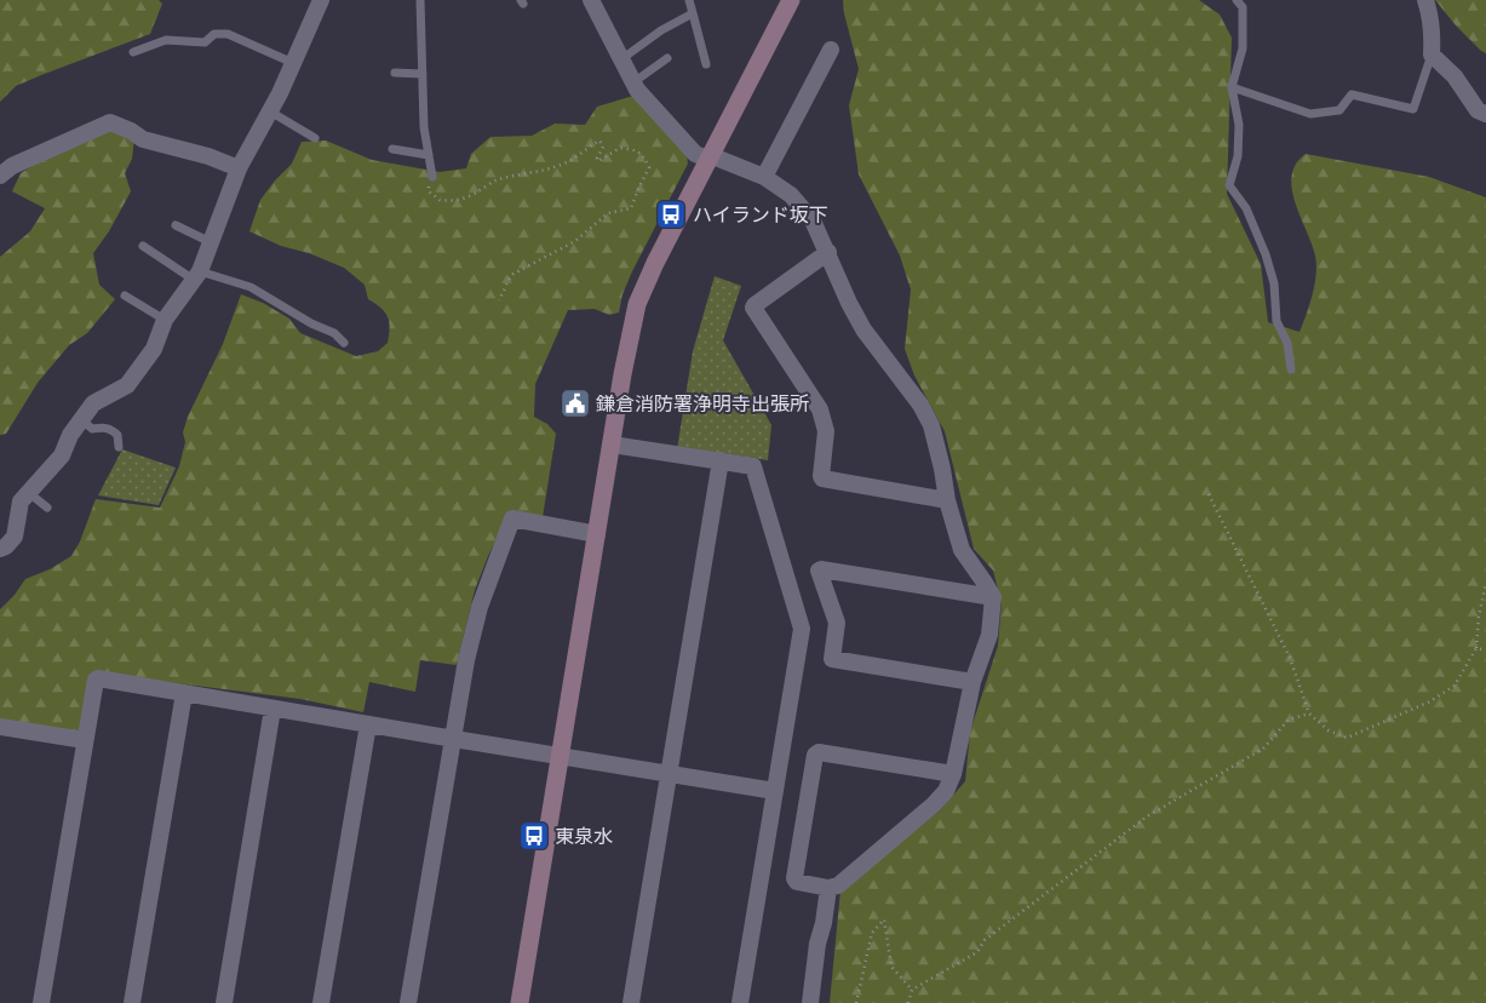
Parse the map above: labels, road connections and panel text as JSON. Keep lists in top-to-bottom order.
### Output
{
  "places": {
    "bus stop": ["ハイランド坂下", "東泉水"],
    "public building": ["鎌倉消防署浄明寺出張所"]
  }
}
